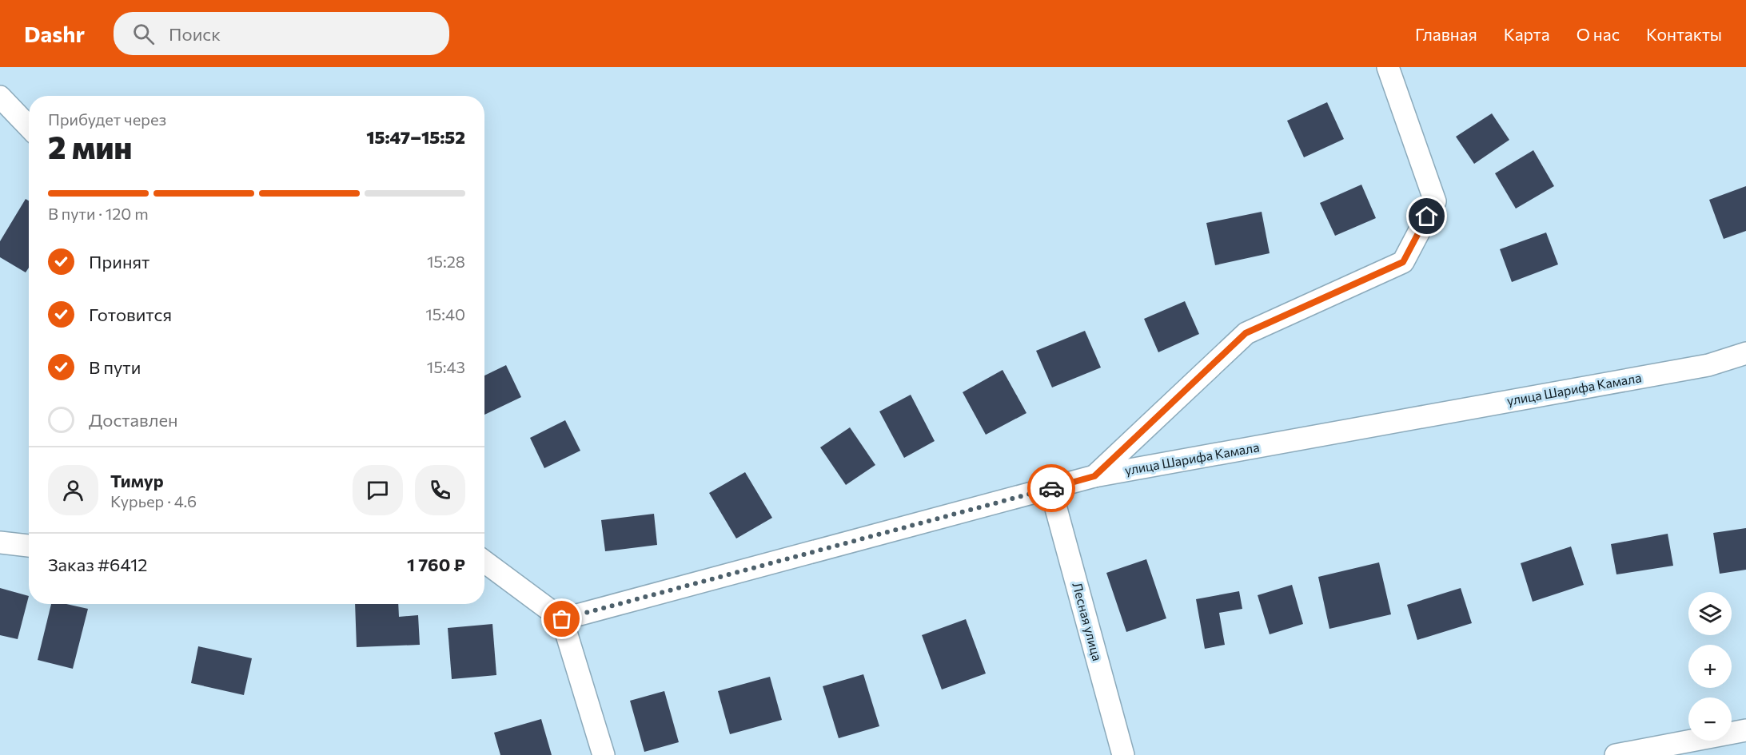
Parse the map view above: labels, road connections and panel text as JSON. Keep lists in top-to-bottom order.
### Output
{
  "streets": {
    "street": ["улица Шарифа Камала", "Лесная улица"]
  },
  "crossings": [
    ["улица Шарифа Камала", "Лесная улица"]
  ],
  "page": {
    "header": "Dashr",
    "search": "Поиск",
    "nav": [
      "Главная",
      "Карта",
      "О нас",
      "Контакты"
    ],
    "heading": ["2 мин", "Прибудет через", "15:47–15:52"],
    "panel": [
      "Тимур",
      "Курьер · 4.6",
      "Заказ #6412",
      "1 760 ₽"
    ],
    "bar": "В пути · 120 m",
    "list": [
      ["Принят", "15:28"],
      ["Готовится", "15:40"],
      ["В пути", "15:43"],
      "Доставлен"
    ],
    "map_buttons": ["+", "−"]
  }
}
